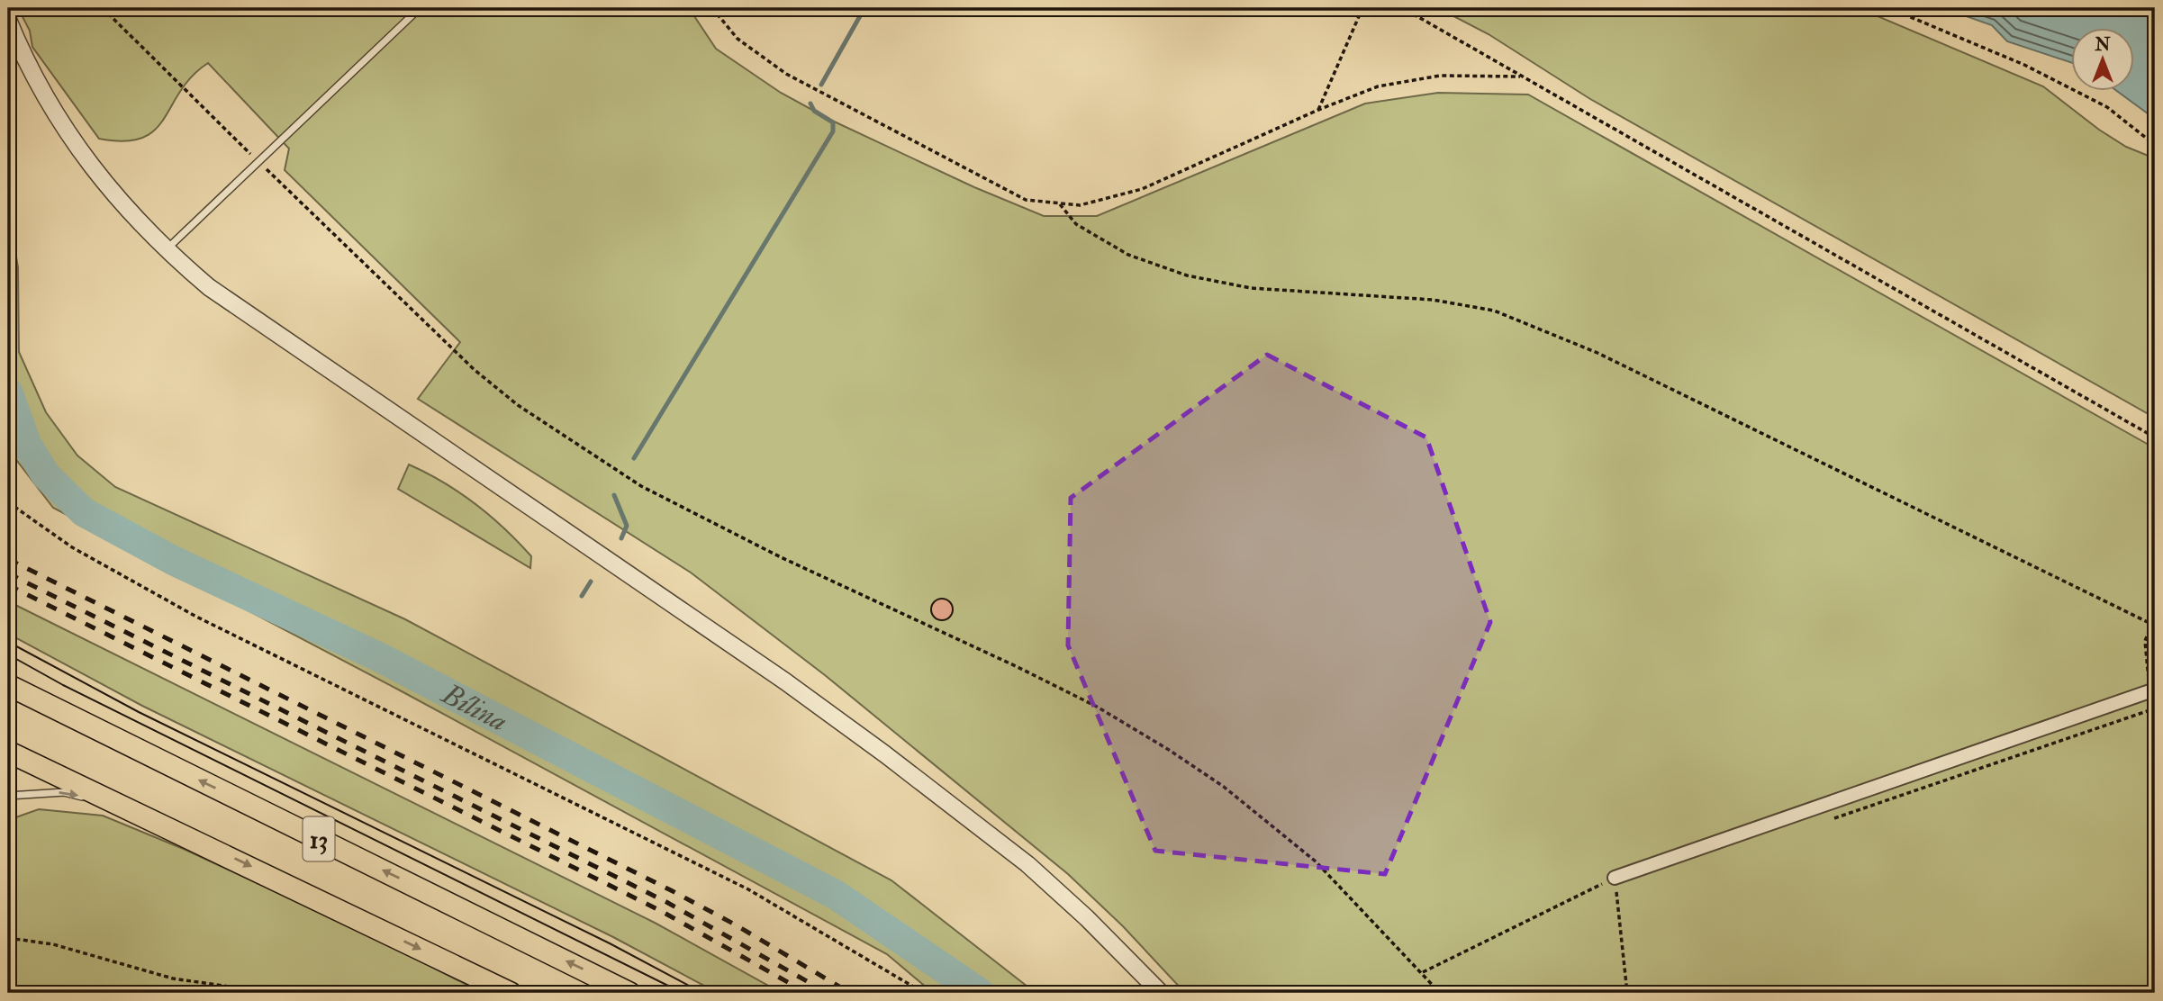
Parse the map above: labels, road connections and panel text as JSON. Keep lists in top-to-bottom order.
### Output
{
  "streets": {
    "highway": ["13"]
  },
  "water": ["Bílina"],
  "north": "top"
}
